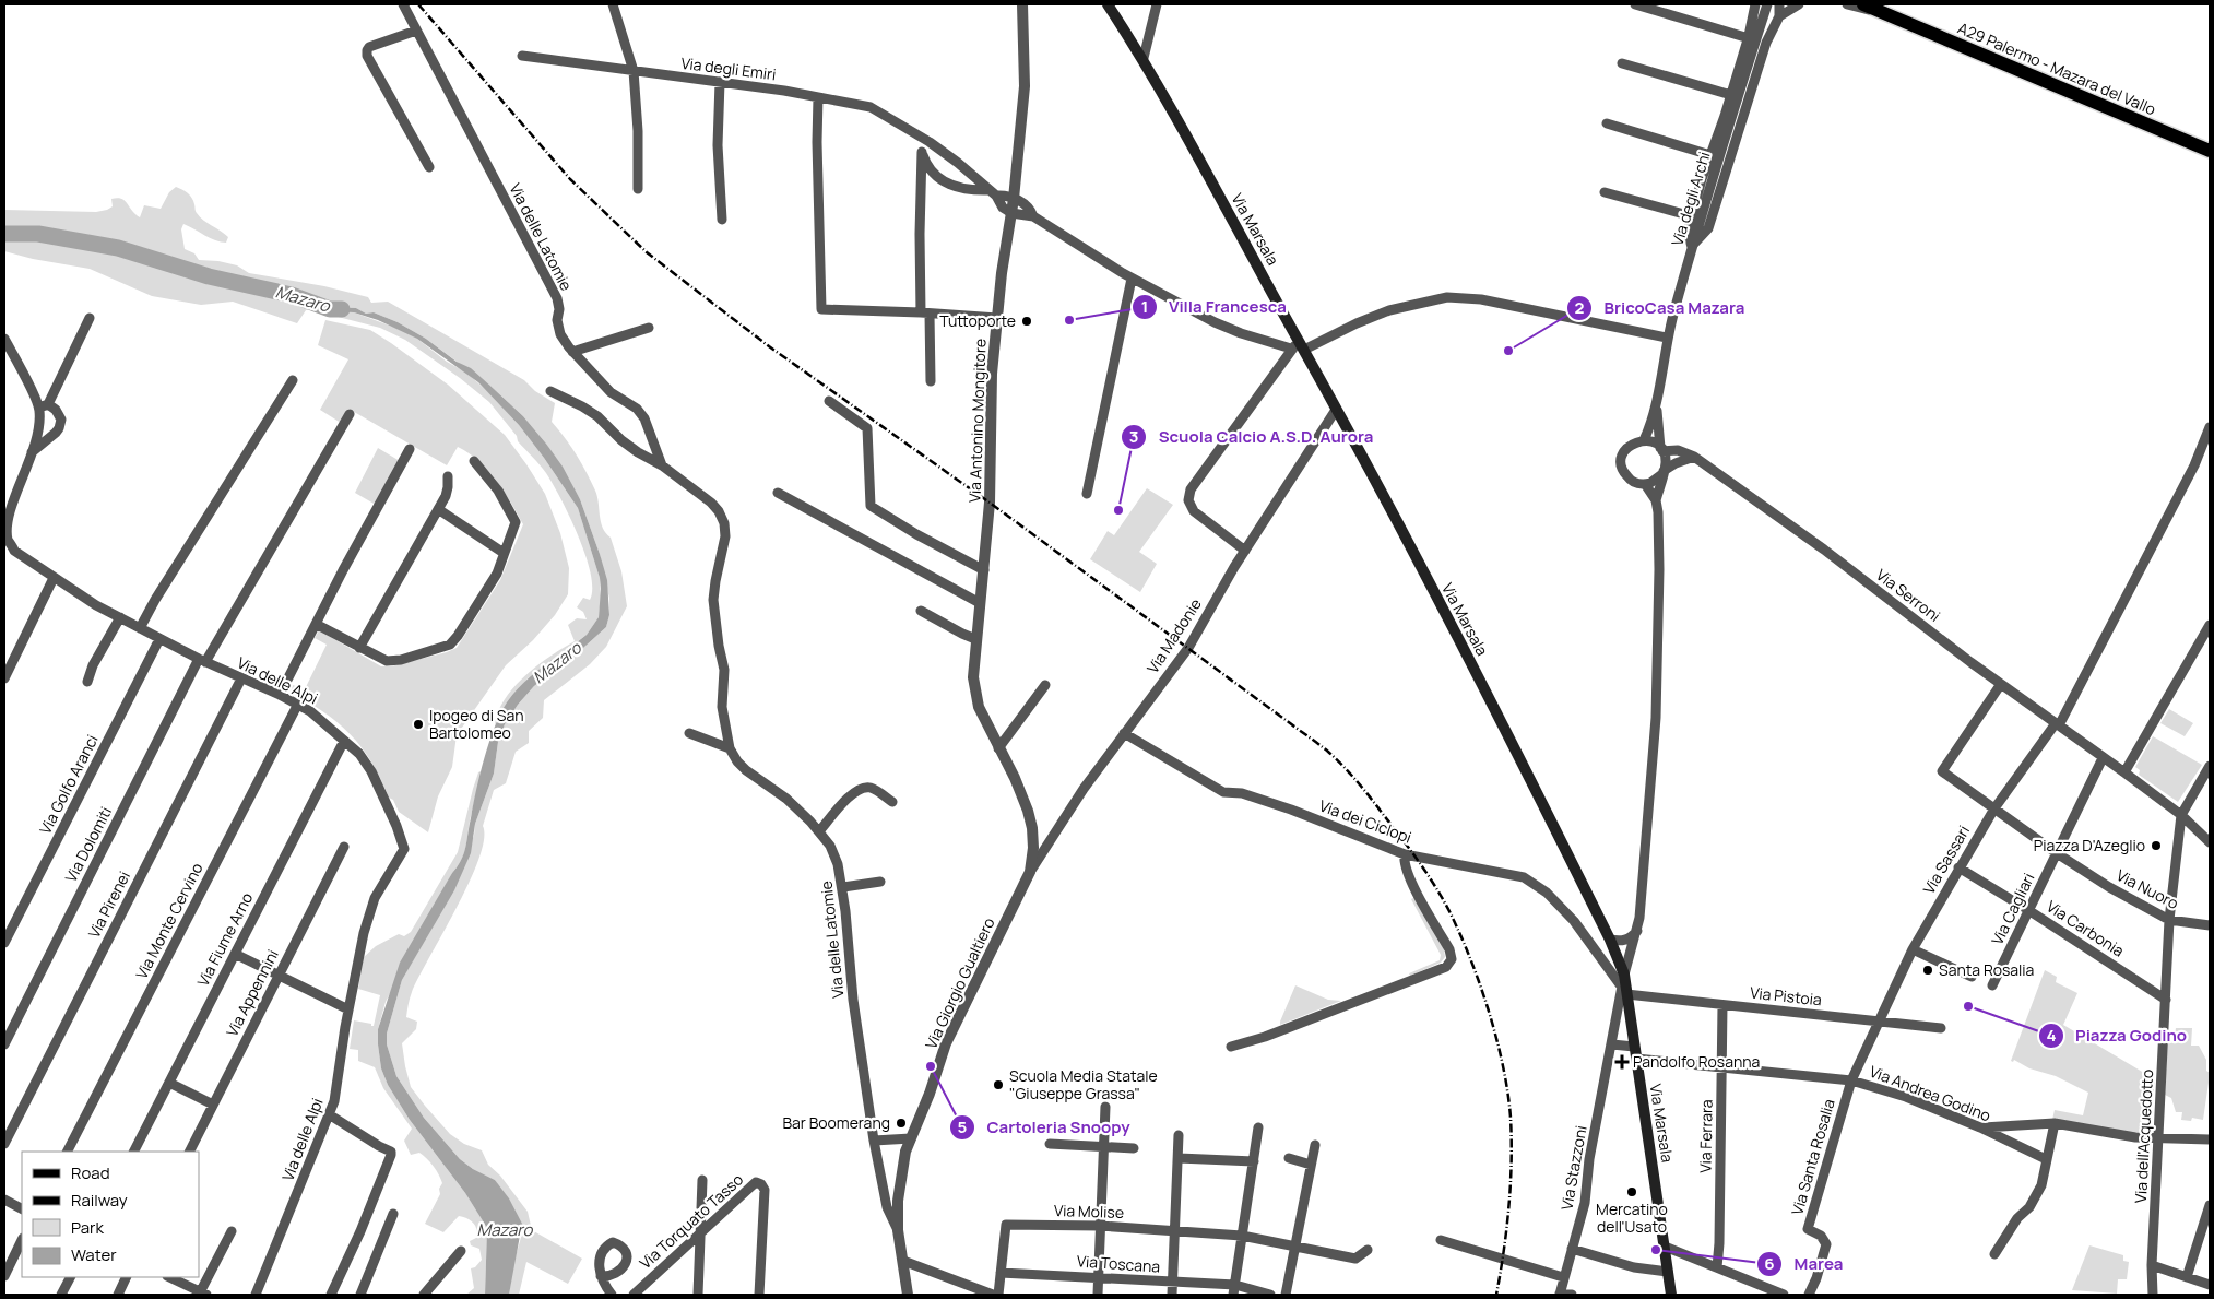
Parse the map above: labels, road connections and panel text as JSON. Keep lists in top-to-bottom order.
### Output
{
  "streets": {
    "main road": ["A29 Palermo - Mazara del Vallo", "Via Marsala"],
    "street": [
      "Via degli Emiri",
      "Via degli Archi",
      "Via delle Latomie",
      "Via Antonino Mongitore",
      "Via Serroni",
      "Via Madonie",
      "Via delle Alpi",
      "Via Golfo Aranci",
      "Via dei Ciclopi",
      "Via Dolomiti",
      "Via Sassari",
      "Via Nuoro",
      "Via Pirenei",
      "Via Cagliari",
      "Via Monte Cervino",
      "Via Carbonia",
      "Via Fiume Arno",
      "Via Giorgio Gualtiero",
      "Via Appennini",
      "Via Pistoia",
      "Via Andrea Godino",
      "Via Ferrara",
      "Via dell'Acquedotto",
      "Via Santa Rosalia",
      "Via Stazzoni",
      "Via Molise",
      "Via Torquato Tasso",
      "Via Toscana"
    ]
  },
  "crossings": [
    ["Via degli Emiri", "Via Antonino Mongitore"],
    ["Via degli Archi", "Via Serroni"],
    ["Via Marsala", "Via Madonie"],
    ["Via Marsala", "Via dei Ciclopi"],
    ["Via Marsala", "Via Pistoia"],
    ["Via Marsala", "Via Andrea Godino"],
    ["Via Marsala", "Via Stazzoni"],
    ["Via delle Latomie", "Via Giorgio Gualtiero"],
    ["Via Antonino Mongitore", "Via Giorgio Gualtiero"],
    ["Via Serroni", "Via Sassari"],
    ["Via Serroni", "Via Nuoro"],
    ["Via Serroni", "Via Cagliari"],
    ["Via Madonie", "Via dei Ciclopi"],
    ["Via Madonie", "Via Giorgio Gualtiero"],
    ["Via delle Alpi", "Via Golfo Aranci"],
    ["Via delle Alpi", "Via Dolomiti"],
    ["Via delle Alpi", "Via Pirenei"],
    ["Via delle Alpi", "Via Monte Cervino"],
    ["Via delle Alpi", "Via Fiume Arno"],
    ["Via dei Ciclopi", "Via Pistoia"],
    ["Via dei Ciclopi", "Via Stazzoni"],
    ["Via Sassari", "Via Nuoro"],
    ["Via Sassari", "Via Carbonia"],
    ["Via Sassari", "Via Pistoia"],
    ["Via Sassari", "Via Santa Rosalia"],
    ["Via Nuoro", "Via Cagliari"],
    ["Via Nuoro", "Via dell'Acquedotto"],
    ["Via Cagliari", "Via Carbonia"],
    ["Via Carbonia", "Via dell'Acquedotto"],
    ["Via Pistoia", "Via Ferrara"],
    ["Via Pistoia", "Via Santa Rosalia"],
    ["Via Pistoia", "Via Stazzoni"],
    ["Via Andrea Godino", "Via Ferrara"],
    ["Via Andrea Godino", "Via Santa Rosalia"],
    ["Via Molise", "Via Toscana"]
  ],
  "water": ["Mazaro"],
  "places": {
    "other": [
      "Villa Francesca",
      "Tuttoporte",
      "BricoCasa Mazara",
      "Scuola Calcio A.S.D. Aurora",
      "Ipogeo di San Bartolomeo",
      "Piazza D'Azeglio",
      "Santa Rosalia",
      "Piazza Godino",
      "Cartoleria Snoopy",
      "Scuola Media Statale \"Giuseppe Grassa\"",
      "Bar Boomerang",
      "Mercatino dell'Usato",
      "Marea"
    ],
    "health": ["Pandolfo Rosanna"]
  },
  "legend": [
    "Road",
    "Railway",
    "Park",
    "Water"
  ]
}
